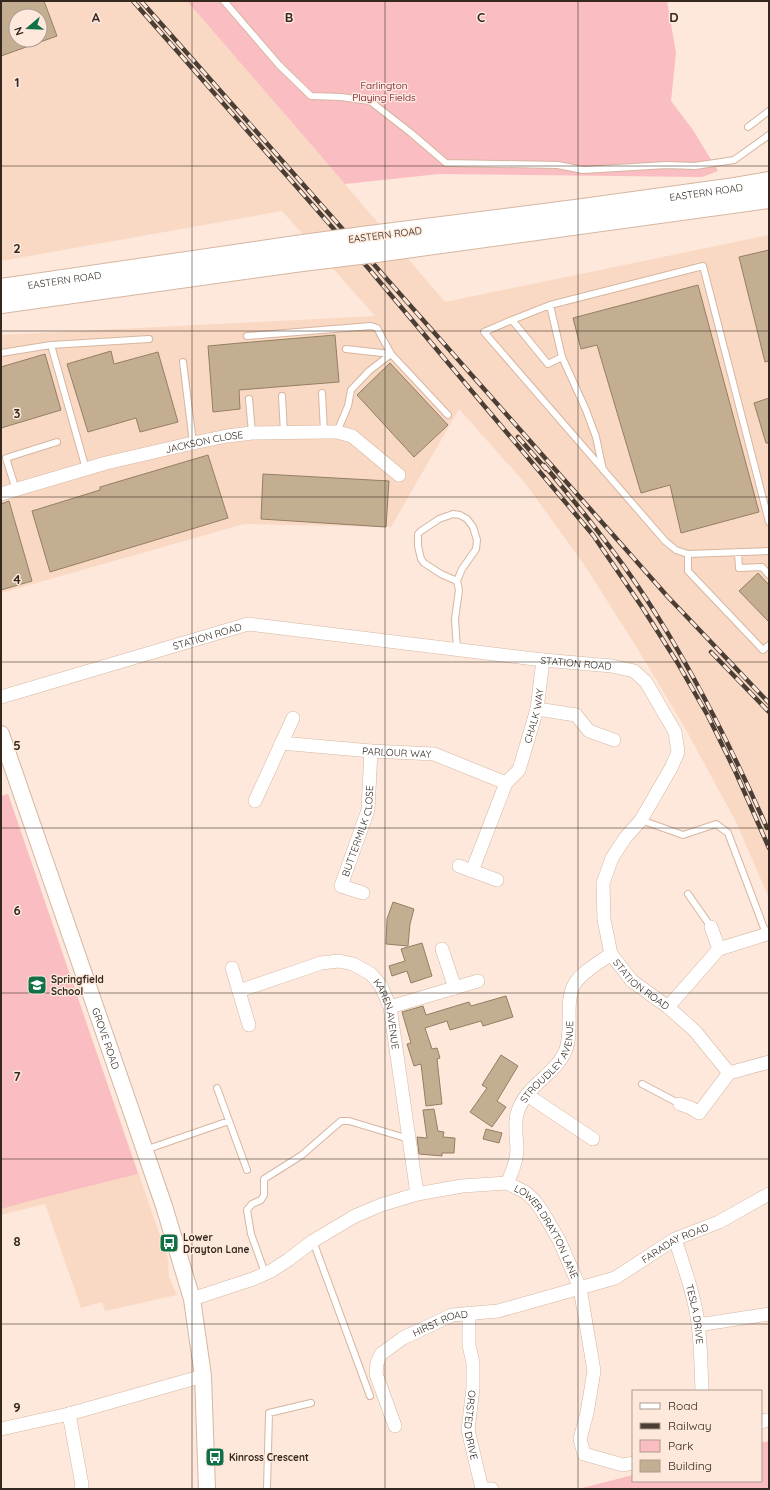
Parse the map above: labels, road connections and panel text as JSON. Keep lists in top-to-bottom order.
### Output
{
  "streets": {
    "main road": ["EASTERN ROAD"],
    "street": [
      "JACKSON CLOSE",
      "STATION ROAD",
      "CHALK WAY",
      "PARLOUR WAY",
      "BUTTERMILK CLOSE",
      "KAREN AVENUE",
      "GROVE ROAD",
      "STROUDLEY AVENUE",
      "LOWER DRAYTON LANE",
      "FARADAY ROAD",
      "TESLA DRIVE",
      "HIRST ROAD",
      "ORSTED DRIVE"
    ]
  },
  "crossings": [
    ["STATION ROAD", "CHALK WAY"],
    ["STATION ROAD", "STROUDLEY AVENUE"],
    ["CHALK WAY", "PARLOUR WAY"],
    ["PARLOUR WAY", "BUTTERMILK CLOSE"],
    ["KAREN AVENUE", "LOWER DRAYTON LANE"],
    ["GROVE ROAD", "LOWER DRAYTON LANE"],
    ["STROUDLEY AVENUE", "LOWER DRAYTON LANE"],
    ["LOWER DRAYTON LANE", "FARADAY ROAD"],
    ["LOWER DRAYTON LANE", "HIRST ROAD"],
    ["FARADAY ROAD", "TESLA DRIVE"],
    ["FARADAY ROAD", "HIRST ROAD"],
    ["HIRST ROAD", "ORSTED DRIVE"]
  ],
  "parks": ["Farlington Playing Fields"],
  "places": {
    "school or university": ["Springfield School"],
    "bus stop": ["Lower Drayton Lane", "Kinross Crescent"]
  },
  "legend": [
    "Road",
    "Railway",
    "Park",
    "Building"
  ],
  "north": "left",
  "grid": {
    "columns": [
      "A",
      "B",
      "C",
      "D"
    ],
    "rows": [
      "1",
      "2",
      "3",
      "4",
      "5",
      "6",
      "7",
      "8",
      "9"
    ]
  }
}
